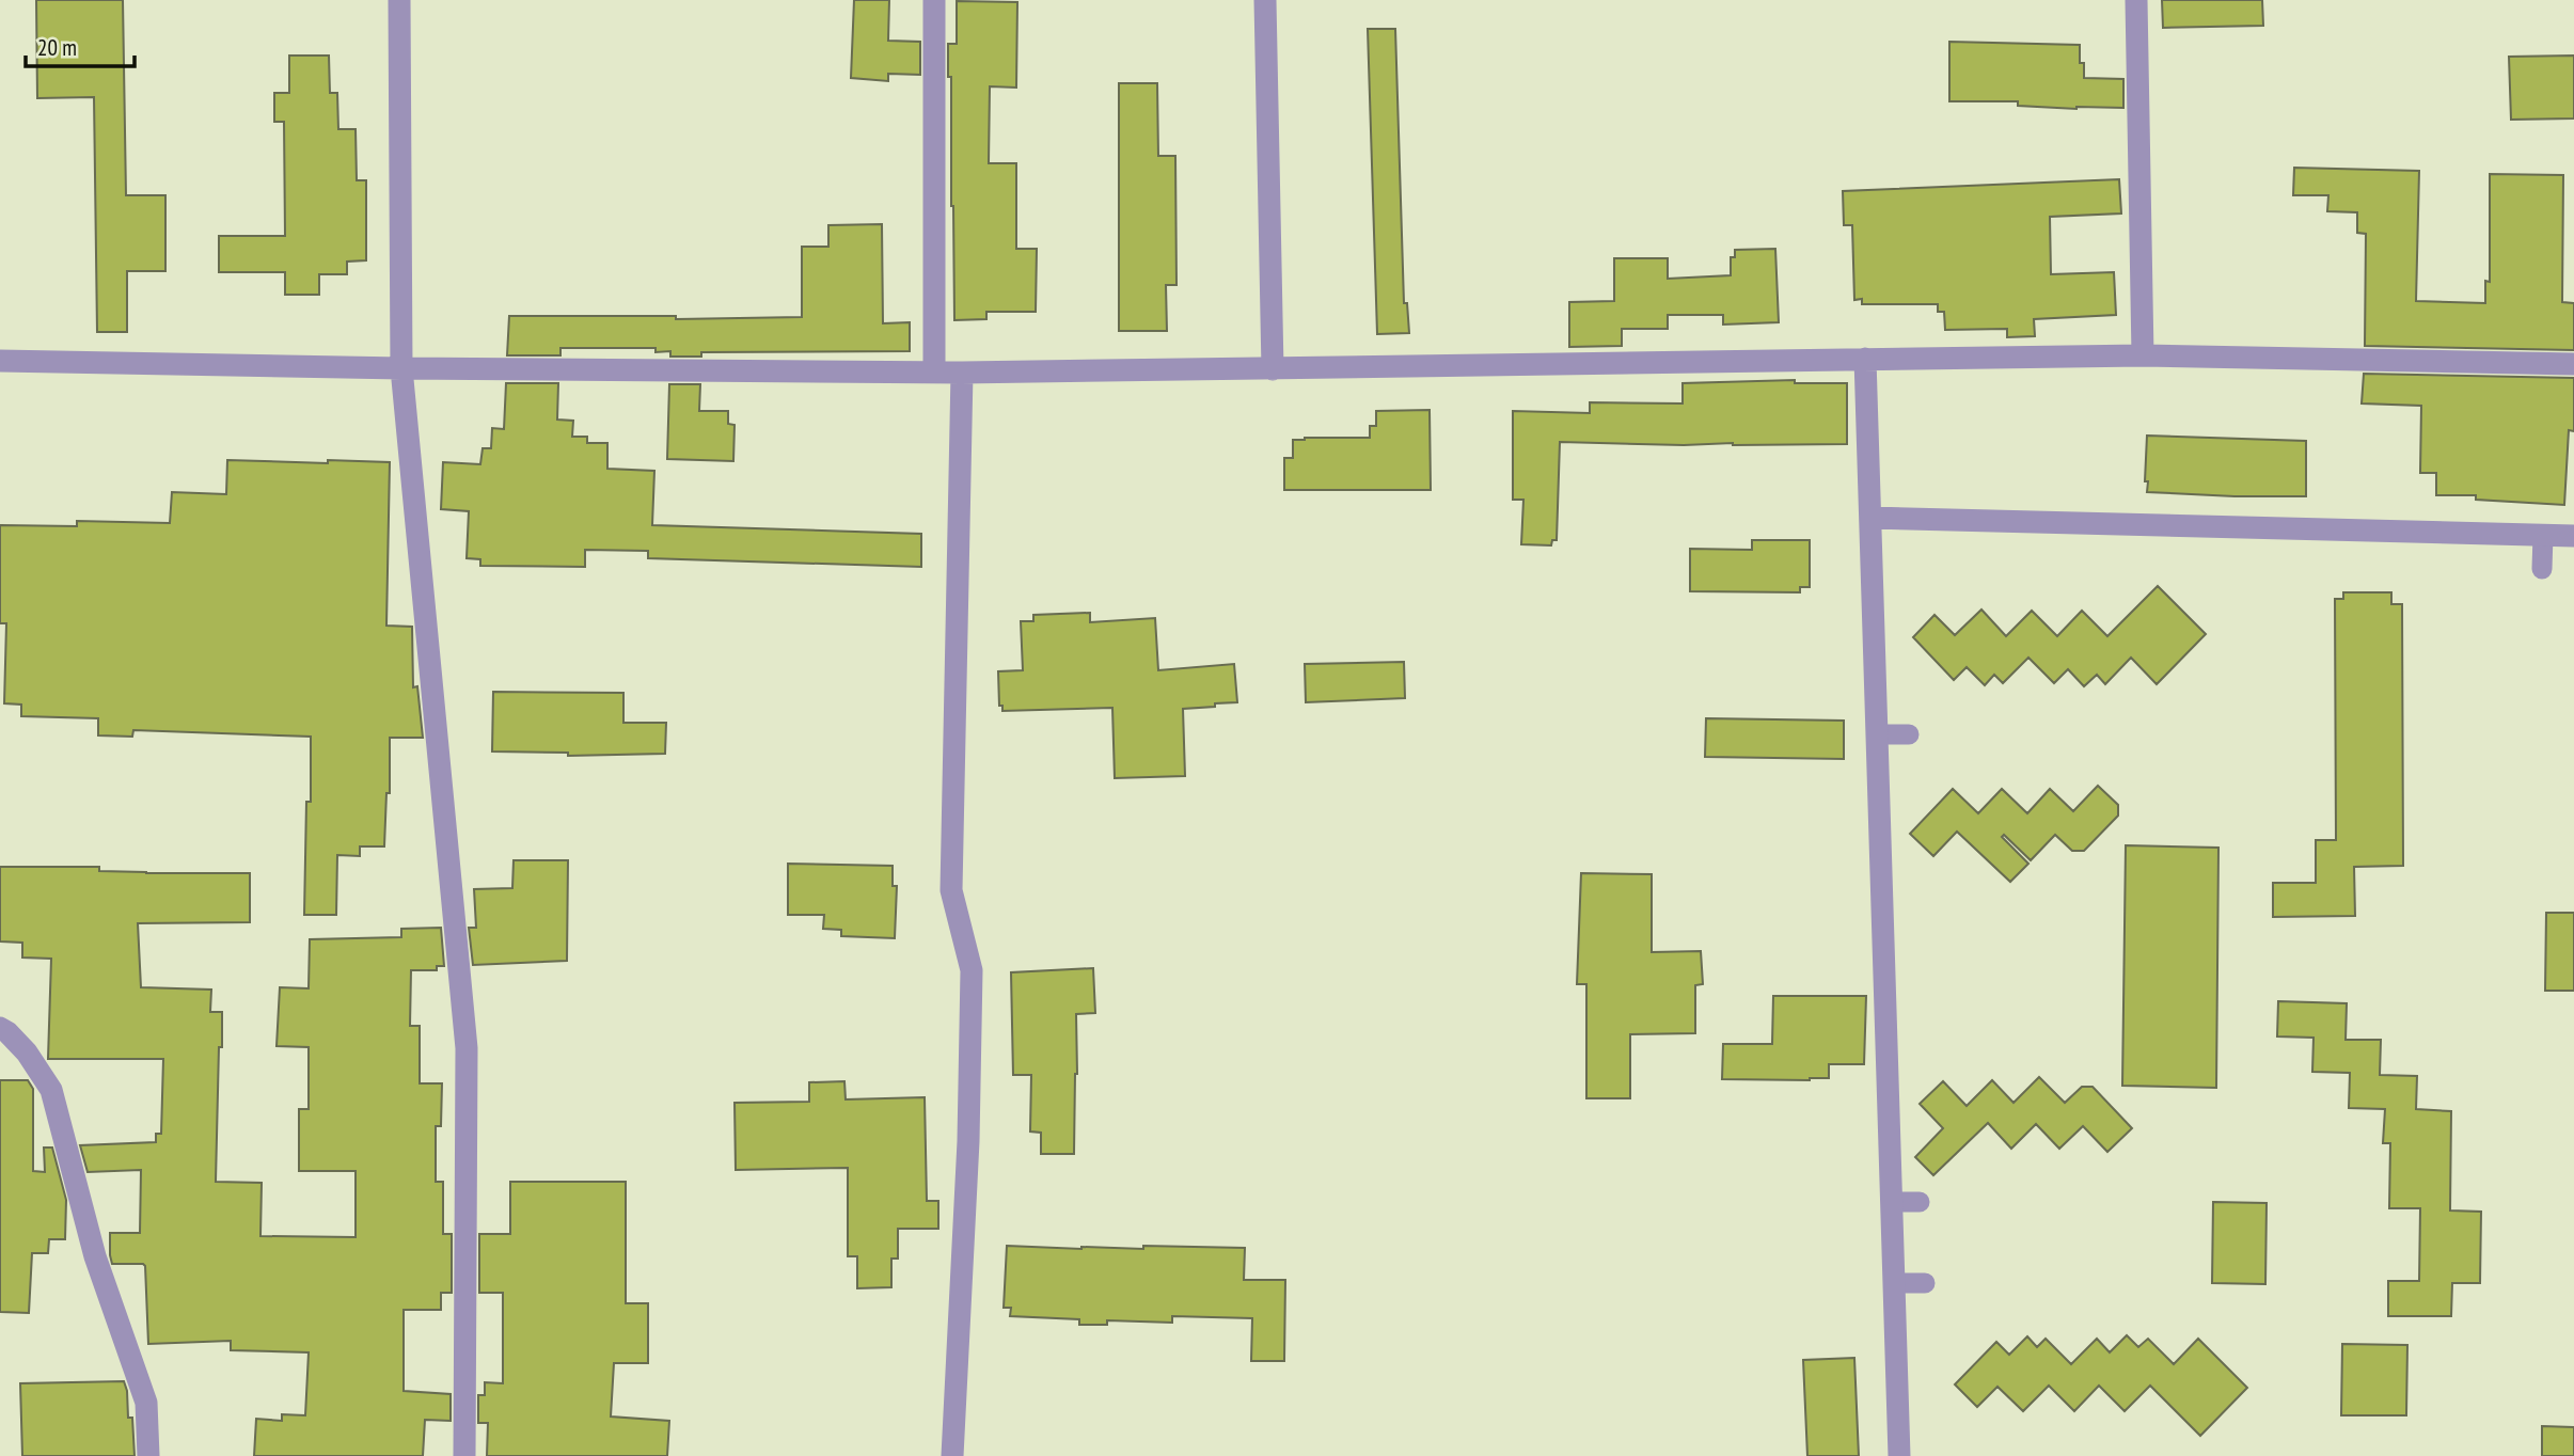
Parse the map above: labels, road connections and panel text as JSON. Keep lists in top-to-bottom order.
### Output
{
  "scale_bar": "20 m"
}
